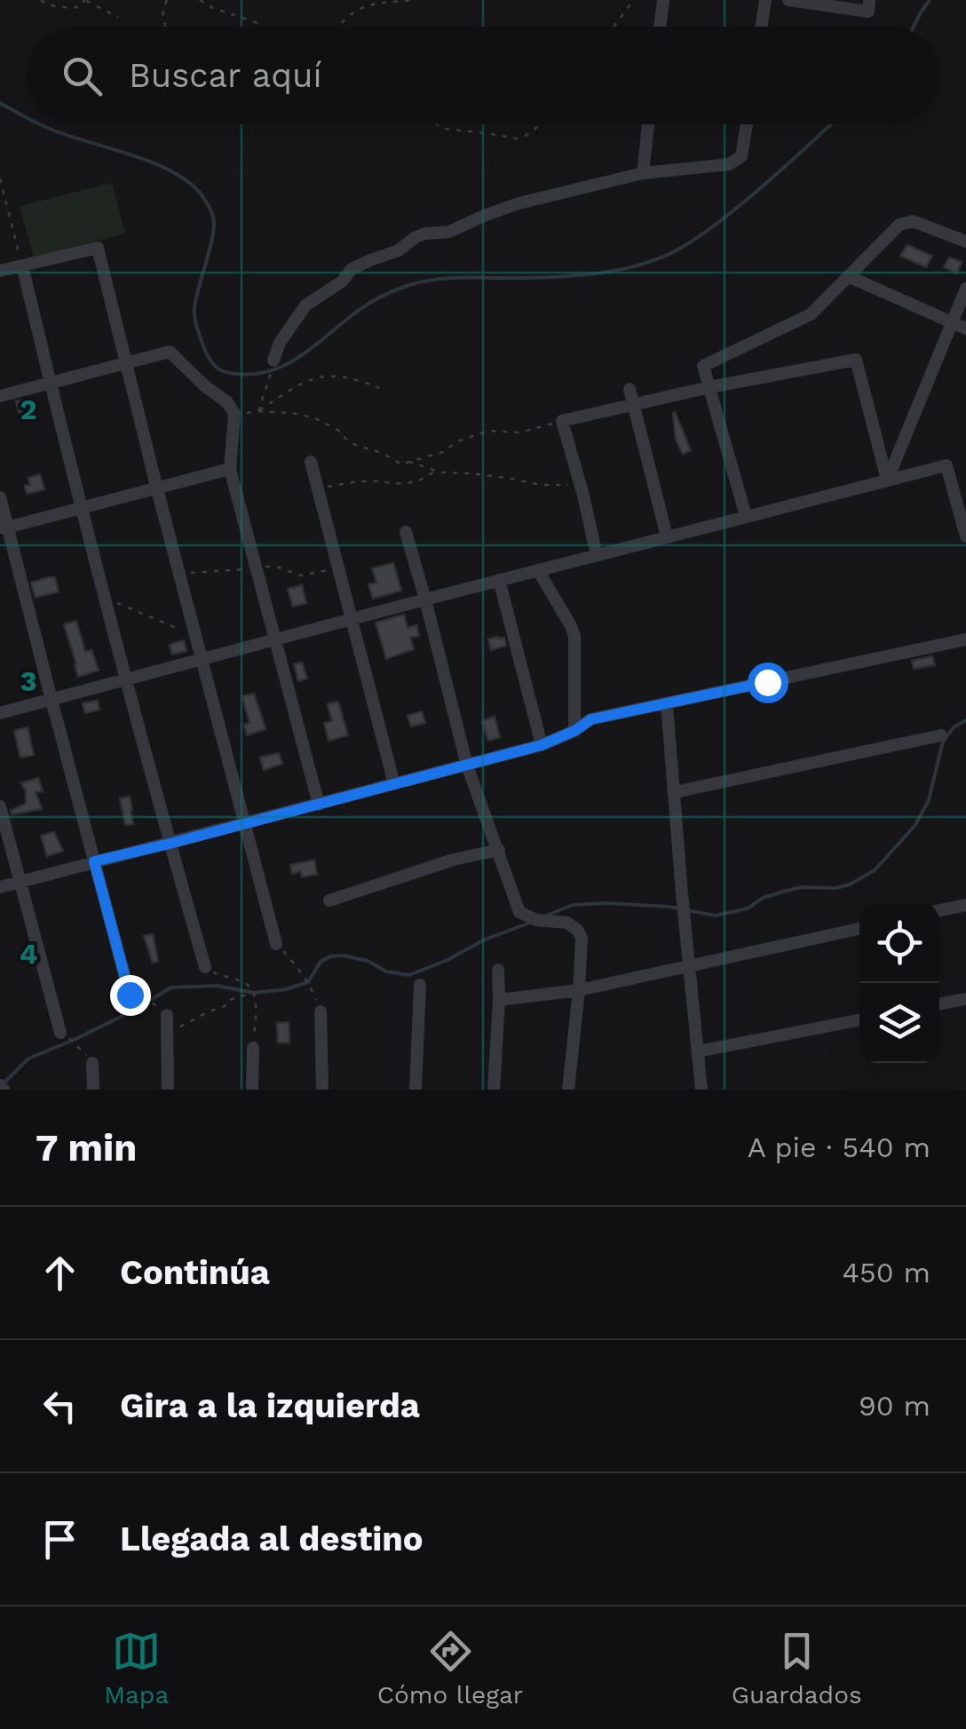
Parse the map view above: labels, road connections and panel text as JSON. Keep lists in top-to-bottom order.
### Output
{
  "page": {
    "search": "Buscar aquí",
    "heading": ["7 min", "A pie · 540 m"],
    "list": [
      ["Continúa", "450 m"],
      ["Gira a la izquierda", "90 m"],
      "Llegada al destino"
    ],
    "nav": ["Mapa", "Cómo llegar", "Guardados"]
  },
  "grid": {
    "rows": ["2", "3", "4"]
  }
}
